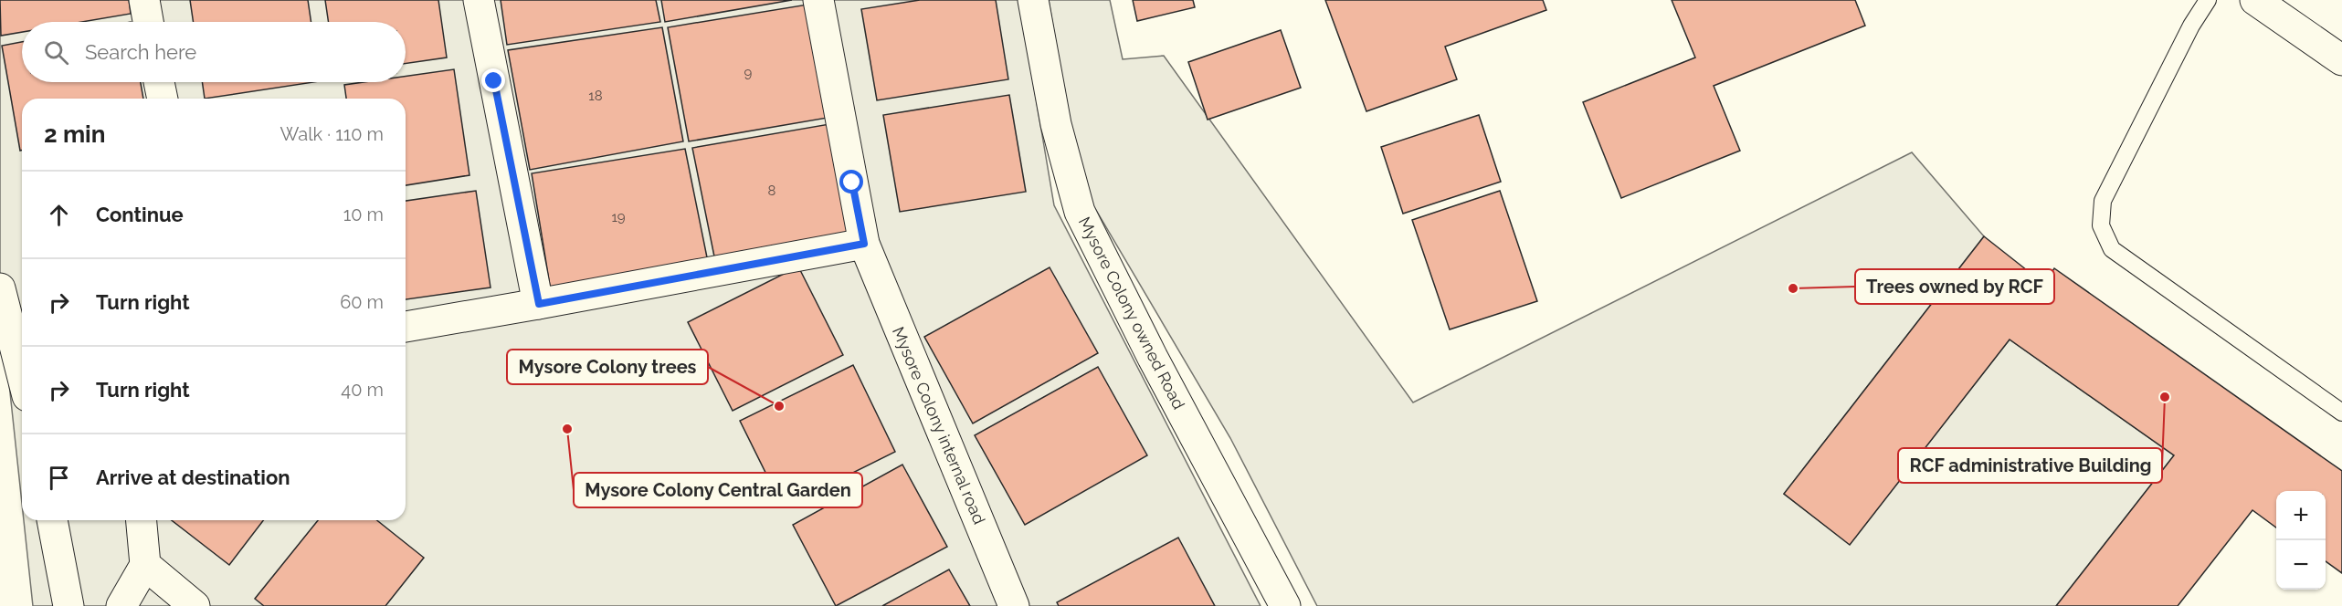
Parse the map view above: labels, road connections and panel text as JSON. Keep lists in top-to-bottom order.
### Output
{
  "streets": {
    "street": ["Mysore Colony owned Road", "Mysore Colony internal road"]
  },
  "places": [
    "Trees owned by RCF",
    "RCF administrative Building",
    "Mysore Colony trees",
    "Mysore Colony Central Garden"
  ],
  "house_numbers": [
    "9",
    "18",
    "8",
    "19"
  ],
  "page": {
    "search": "Search here",
    "heading": ["2 min", "Walk · 110 m"],
    "list": [
      ["Continue", "10 m"],
      ["Turn right", "60 m"],
      ["Turn right", "40 m"],
      "Arrive at destination"
    ],
    "map_buttons": ["+", "−"]
  }
}
